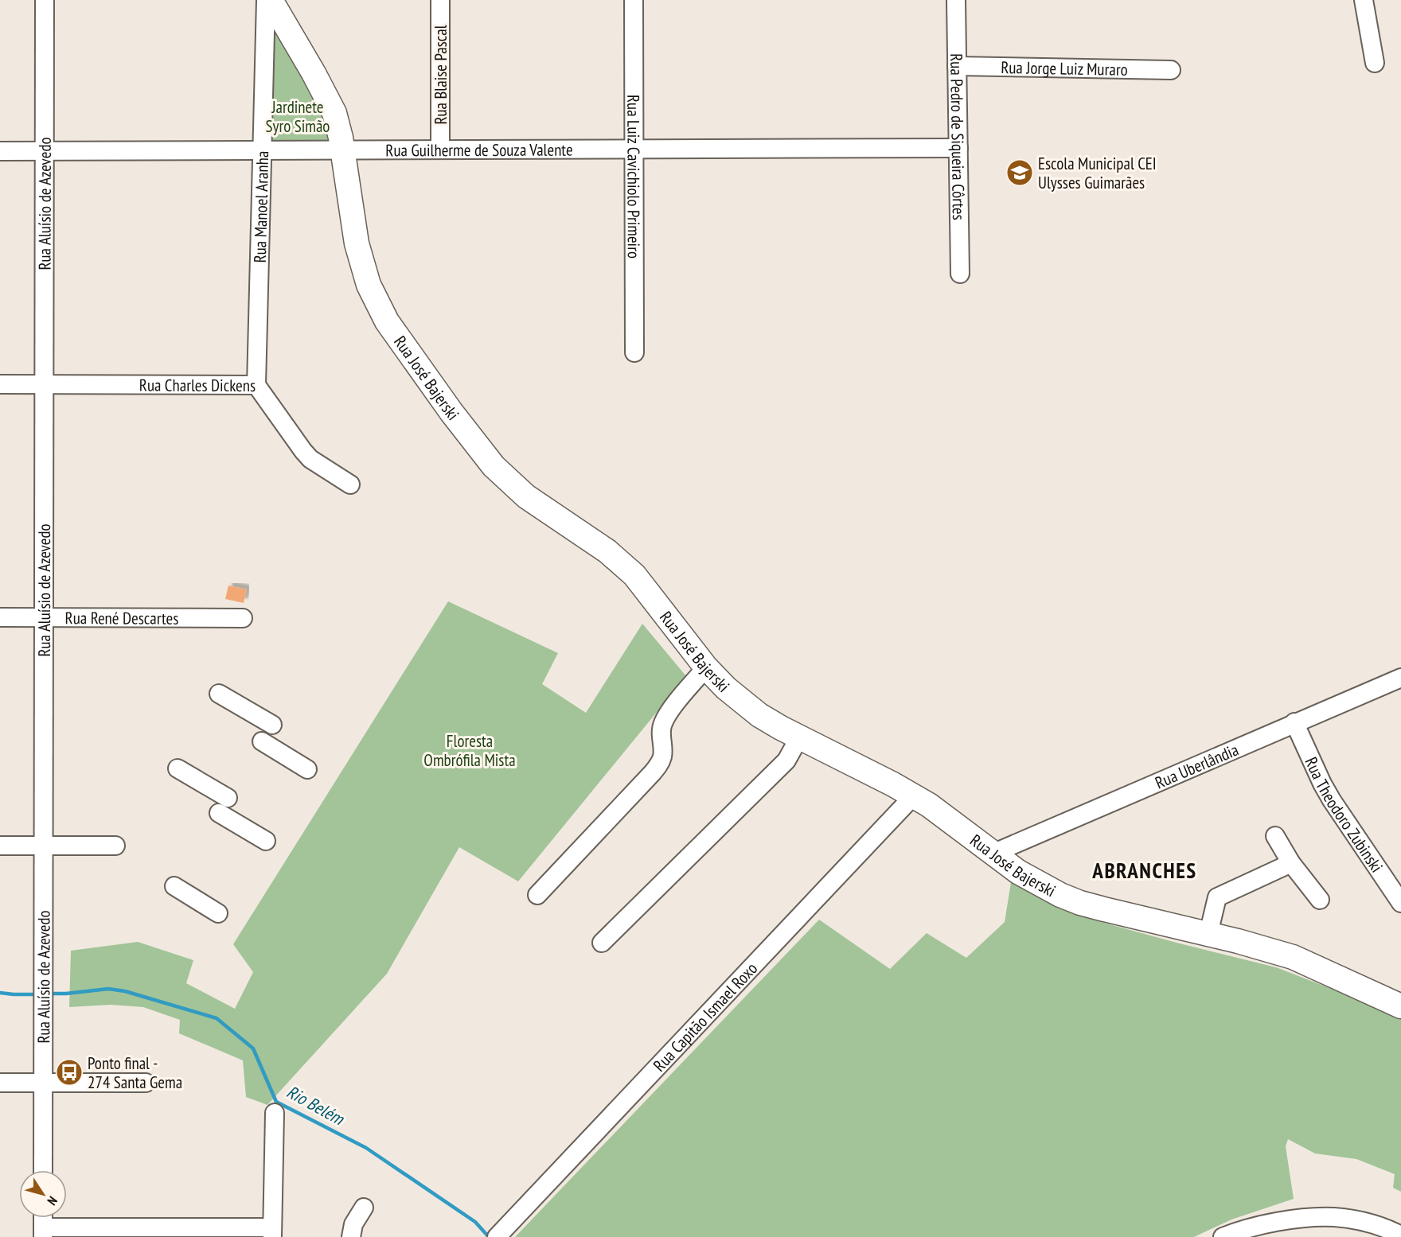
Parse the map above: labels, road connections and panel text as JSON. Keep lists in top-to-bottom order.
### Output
{
  "streets": {
    "main road": ["Rua José Bajerski"],
    "street": [
      "Rua Jorge Luiz Muraro",
      "Rua Blaise Pascal",
      "Rua Pedro de Siqueira Côrtes",
      "Rua Guilherme de Souza Valente",
      "Rua Luiz Cavichiolo Primeiro",
      "Rua Aluísio de Azevedo",
      "Rua Manoel Aranha",
      "Rua Charles Dickens",
      "Rua René Descartes",
      "Rua Uberlândia",
      "Rua Theodoro Zubinski",
      "Rua Capitão Ismael Roxo"
    ]
  },
  "crossings": [
    ["Rua Jorge Luiz Muraro", "Rua Pedro de Siqueira Côrtes"],
    ["Rua Blaise Pascal", "Rua Guilherme de Souza Valente"],
    ["Rua Pedro de Siqueira Côrtes", "Rua Guilherme de Souza Valente"],
    ["Rua Guilherme de Souza Valente", "Rua Luiz Cavichiolo Primeiro"],
    ["Rua Guilherme de Souza Valente", "Rua Aluísio de Azevedo"],
    ["Rua Guilherme de Souza Valente", "Rua Manoel Aranha"],
    ["Rua Guilherme de Souza Valente", "Rua José Bajerski"],
    ["Rua Aluísio de Azevedo", "Rua Charles Dickens"],
    ["Rua Aluísio de Azevedo", "Rua René Descartes"],
    ["Rua Manoel Aranha", "Rua Charles Dickens"],
    ["Rua José Bajerski", "Rua Uberlândia"],
    ["Rua José Bajerski", "Rua Capitão Ismael Roxo"],
    ["Rua Uberlândia", "Rua Theodoro Zubinski"]
  ],
  "districts": ["ABRANCHES"],
  "water": ["Rio Belém"],
  "parks": ["Jardinete Syro Simão", "Floresta Ombrófila Mista"],
  "places": {
    "school or university": ["Escola Municipal CEI Ulysses Guimarães"],
    "bus stop": ["Ponto final - 274 Santa Gema"]
  },
  "north": "bottom right"
}
